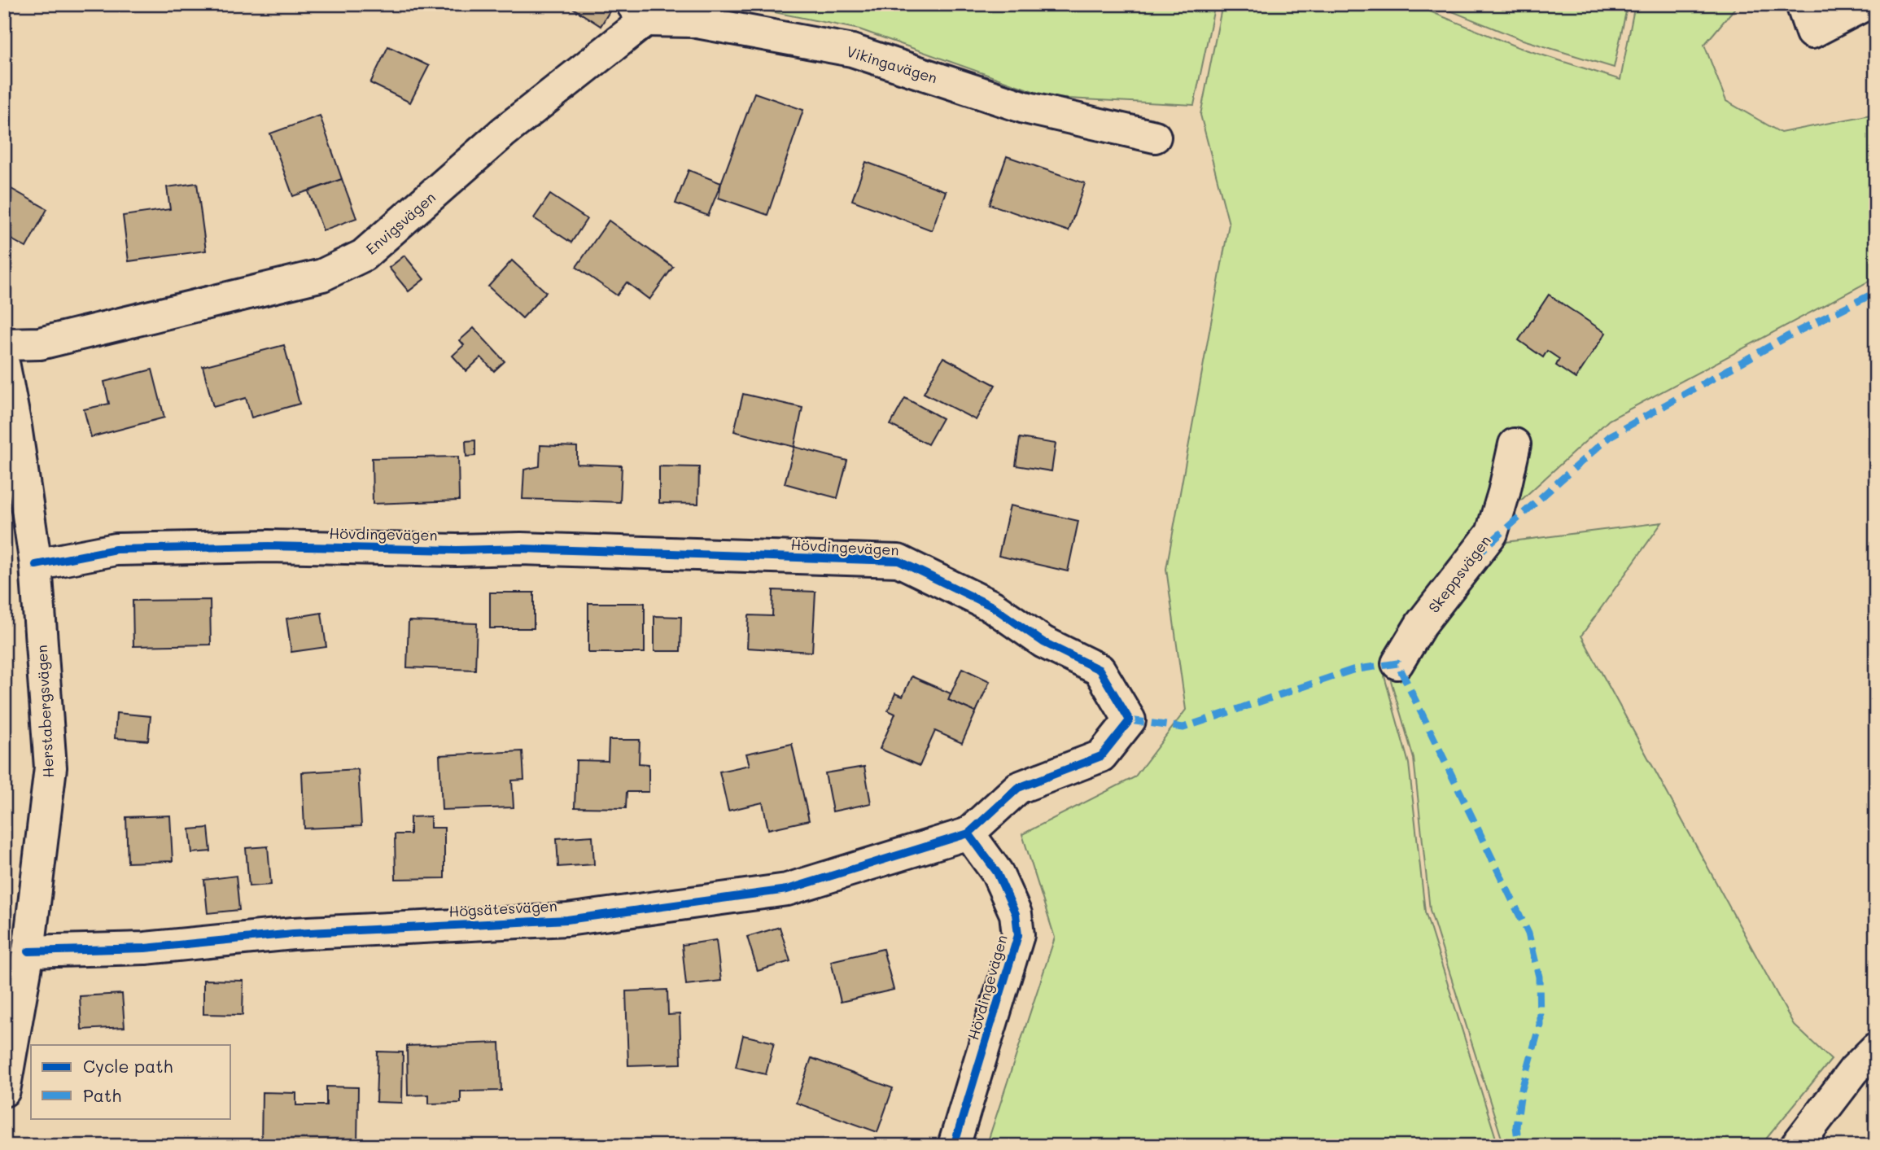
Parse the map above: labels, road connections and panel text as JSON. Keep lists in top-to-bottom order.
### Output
{
  "streets": {
    "street": [
      "Vikingavägen",
      "Envigsvägen",
      "Hövdingevägen",
      "Skeppsvägen",
      "Herstabergsvägen",
      "Högsätesvägen"
    ]
  },
  "crossings": [
    ["Vikingavägen", "Envigsvägen"],
    ["Hövdingevägen", "Herstabergsvägen"],
    ["Hövdingevägen", "Högsätesvägen"],
    ["Herstabergsvägen", "Högsätesvägen"]
  ],
  "legend": ["Cycle path", "Path"]
}
